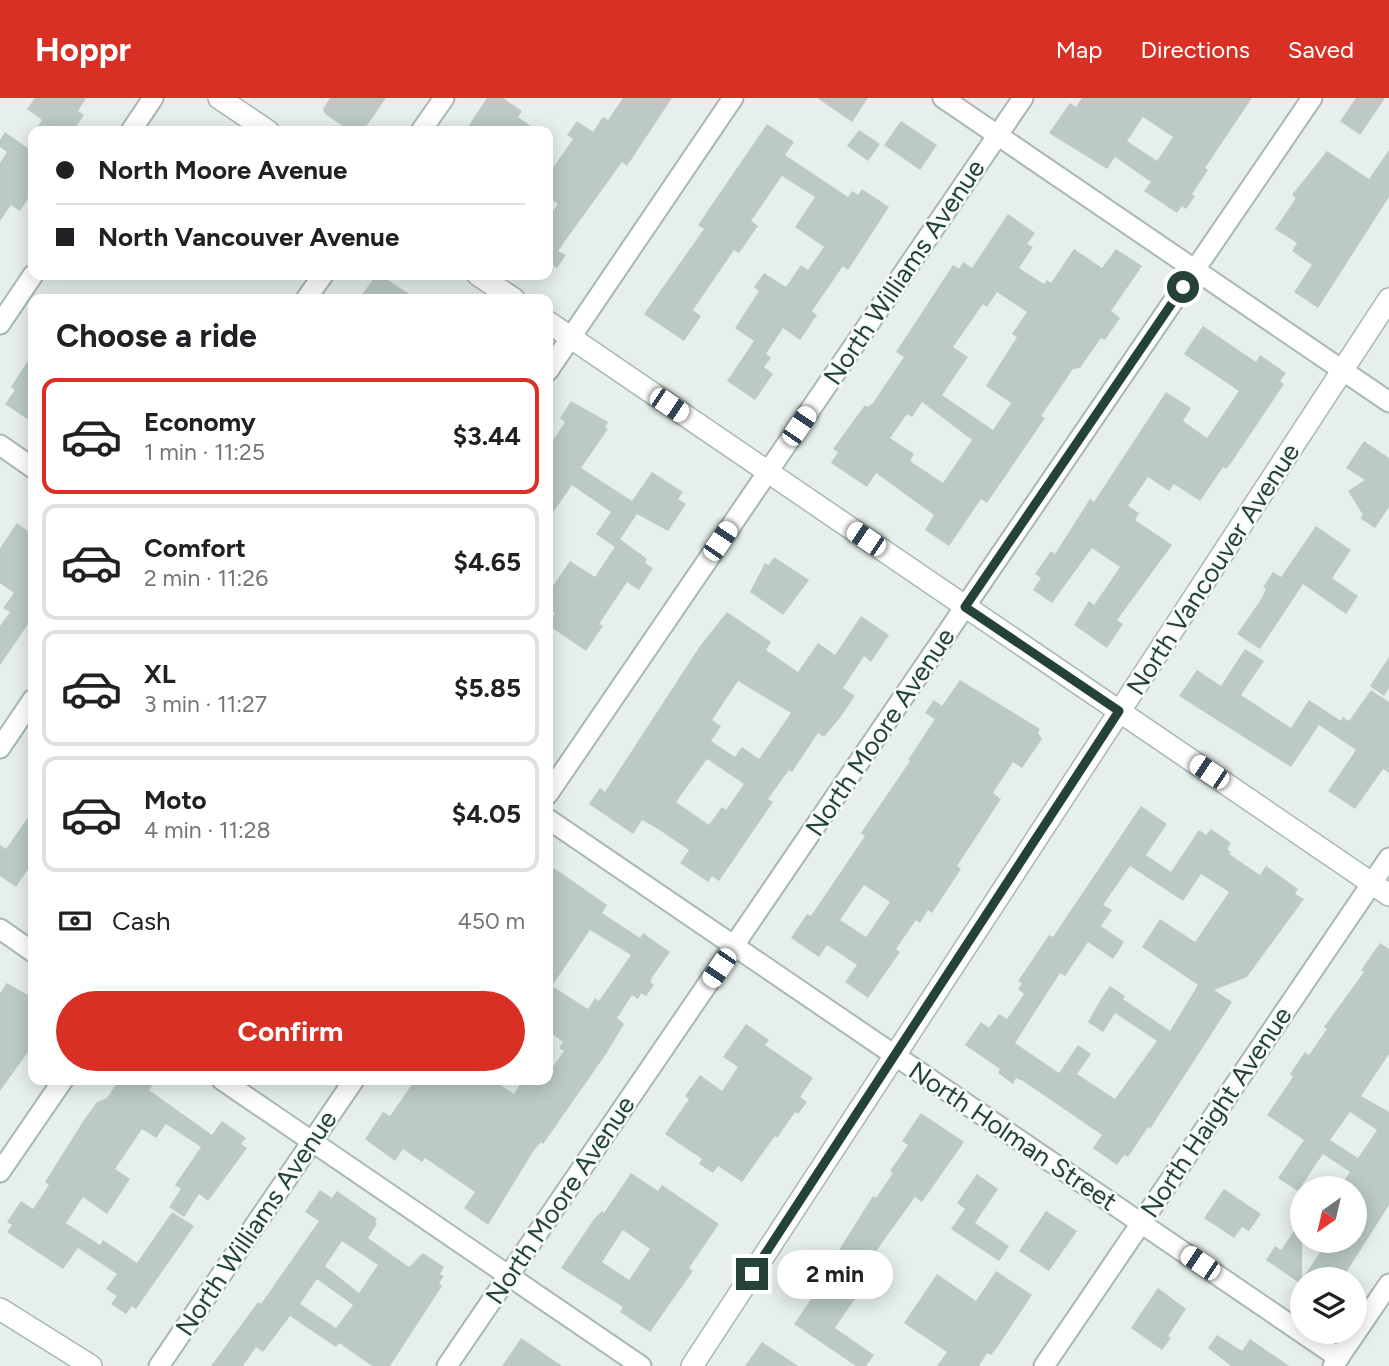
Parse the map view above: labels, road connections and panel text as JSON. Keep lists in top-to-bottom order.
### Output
{
  "streets": {
    "street": [
      "North Williams Avenue",
      "North Vancouver Avenue",
      "North Moore Avenue",
      "North Haight Avenue",
      "North Holman Street"
    ]
  },
  "crossings": [
    ["North Vancouver Avenue", "North Holman Street"],
    ["North Moore Avenue", "North Holman Street"],
    ["North Haight Avenue", "North Holman Street"]
  ],
  "north": "bottom left",
  "page": {
    "header": "Hoppr",
    "nav": ["Map", "Directions", "Saved"],
    "banner": ["North Moore Avenue", "North Vancouver Avenue"],
    "heading": "Choose a ride",
    "list": [
      {
        "name": "Economy",
        "note": "1 min · 11:25",
        "value": "$3.44"
      },
      {
        "name": "Comfort",
        "note": "2 min · 11:26",
        "value": "$4.65"
      },
      {
        "name": "XL",
        "note": "3 min · 11:27",
        "value": "$5.85"
      },
      {
        "name": "Moto",
        "note": "4 min · 11:28",
        "value": "$4.05"
      }
    ],
    "pay": ["Cash", "450 m"],
    "buttons": "Confirm",
    "bubble": "2 min"
  }
}
